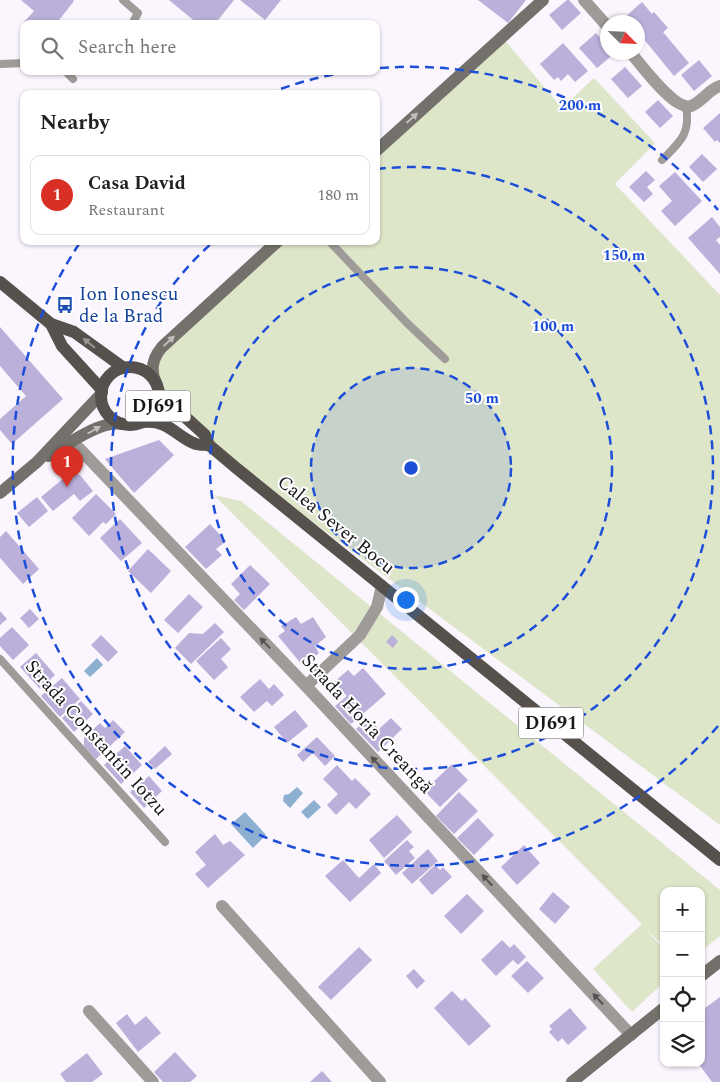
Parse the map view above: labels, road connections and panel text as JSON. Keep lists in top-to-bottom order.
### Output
{
  "streets": {
    "main road": ["DJ691", "Calea Sever Bocu"],
    "street": ["Strada Horia Creangă"],
    "lane": ["Strada Constantin Iotzu"]
  },
  "crossings": [
    ["DJ691", "Calea Sever Bocu"]
  ],
  "one_way": ["Strada Horia Creangă"],
  "places": {
    "bus stop": ["Ion Ionescu de la Brad"]
  },
  "north": "bottom right",
  "page": {
    "search": "Search here",
    "heading": "Nearby",
    "list": [
      {
        "mark": "1",
        "name": "Casa David",
        "note": "Restaurant",
        "value": "180 m"
      }
    ],
    "pins": "1",
    "map_buttons": ["+", "−"]
  },
  "rings": [
    "200 m",
    "150 m",
    "100 m",
    "50 m"
  ]
}
